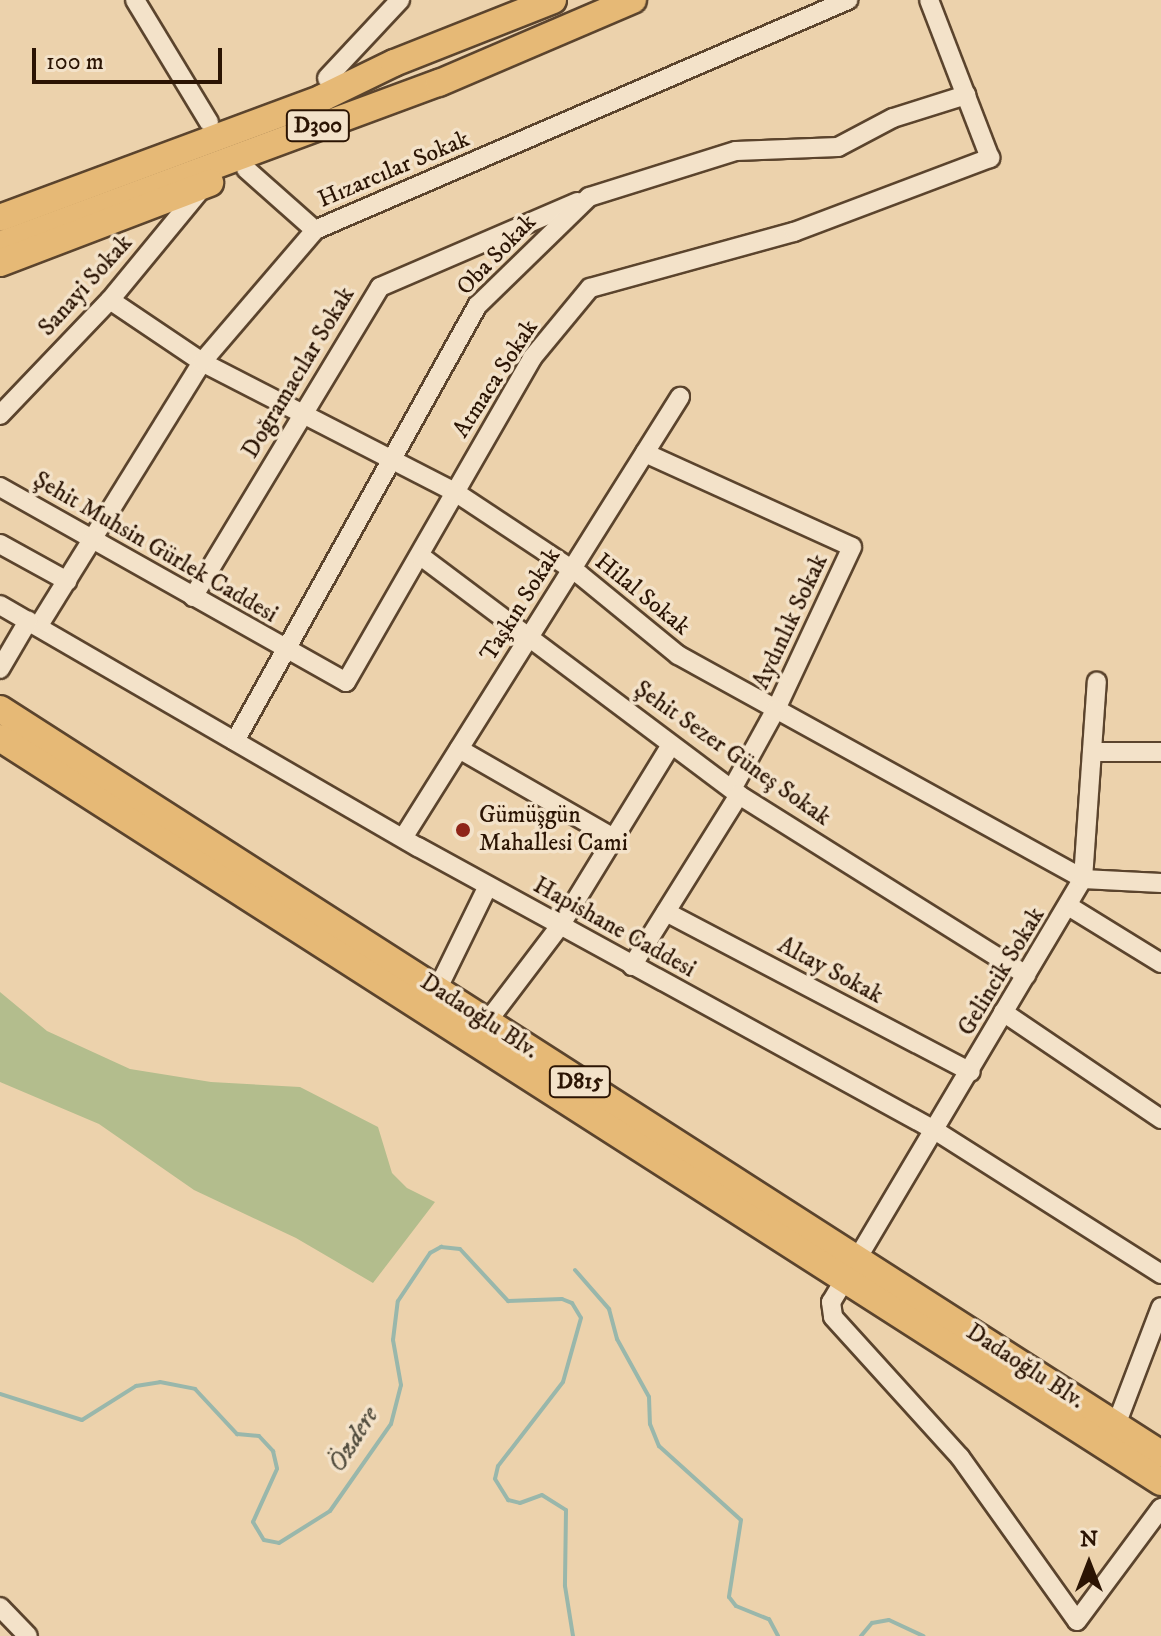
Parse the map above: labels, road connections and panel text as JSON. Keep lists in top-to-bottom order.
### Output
{
  "streets": {
    "highway": ["D300", "Dadaoğlu Blv.", "D815"],
    "street": [
      "Hızarcılar Sokak",
      "Oba Sokak",
      "Sanayi Sokak",
      "Doğramacılar Sokak",
      "Atmaca Sokak",
      "Şehit Muhsin Gürlek Caddesi",
      "Hilal Sokak",
      "Taşkın Sokak",
      "Aydınlık Sokak",
      "Şehit Sezer Güneş Sokak",
      "Hapishane Caddesi",
      "Altay Sokak",
      "Gelincik Sokak"
    ]
  },
  "crossings": [
    ["Hızarcılar Sokak", "Şehit Muhsin Gürlek Caddesi"],
    ["Hızarcılar Sokak", "Hilal Sokak"],
    ["Hızarcılar Sokak", "Hapishane Caddesi"],
    ["Oba Sokak", "Doğramacılar Sokak"],
    ["Oba Sokak", "Atmaca Sokak"],
    ["Oba Sokak", "Şehit Muhsin Gürlek Caddesi"],
    ["Oba Sokak", "Hilal Sokak"],
    ["Oba Sokak", "Hapishane Caddesi"],
    ["Sanayi Sokak", "Hilal Sokak"],
    ["Doğramacılar Sokak", "Şehit Muhsin Gürlek Caddesi"],
    ["Doğramacılar Sokak", "Hilal Sokak"],
    ["Atmaca Sokak", "Şehit Muhsin Gürlek Caddesi"],
    ["Atmaca Sokak", "Hilal Sokak"],
    ["Atmaca Sokak", "Şehit Sezer Güneş Sokak"],
    ["Hilal Sokak", "Taşkın Sokak"],
    ["Hilal Sokak", "Aydınlık Sokak"],
    ["Hilal Sokak", "Gelincik Sokak"],
    ["Taşkın Sokak", "Aydınlık Sokak"],
    ["Taşkın Sokak", "Şehit Sezer Güneş Sokak"],
    ["Taşkın Sokak", "Hapishane Caddesi"],
    ["Aydınlık Sokak", "Şehit Sezer Güneş Sokak"],
    ["Aydınlık Sokak", "Hapishane Caddesi"],
    ["Aydınlık Sokak", "Altay Sokak"],
    ["Şehit Sezer Güneş Sokak", "Gelincik Sokak"],
    ["Hapishane Caddesi", "Gelincik Sokak"],
    ["Altay Sokak", "Gelincik Sokak"],
    ["Gelincik Sokak", "Dadaoğlu Blv."]
  ],
  "water": ["Özdere"],
  "places": ["Gümüşgün Mahallesi Cami"],
  "scale_bar": "100 m",
  "north": "top"
}
